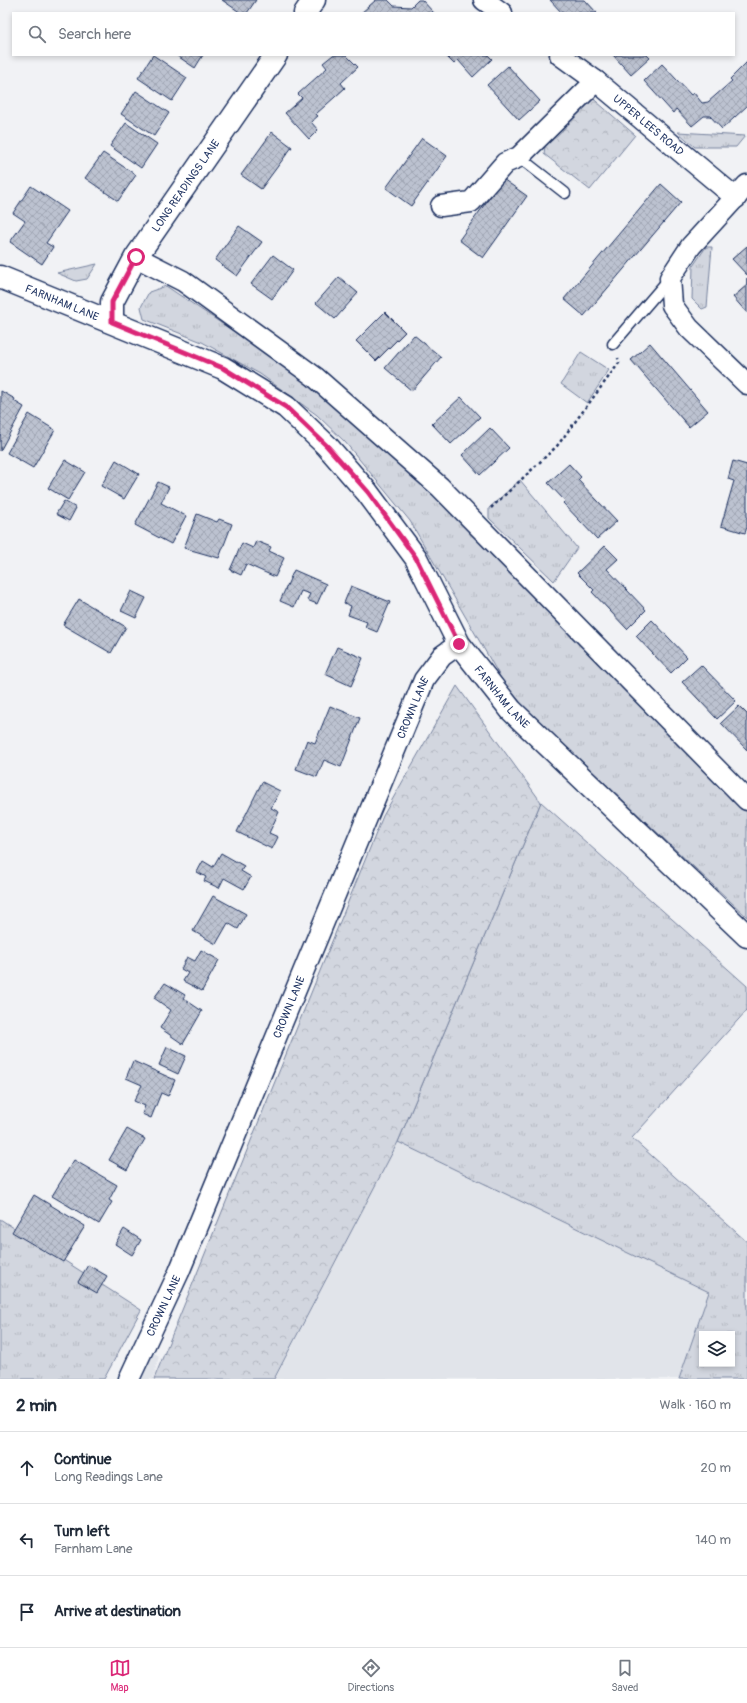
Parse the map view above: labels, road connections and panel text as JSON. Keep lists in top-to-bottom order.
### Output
{
  "streets": {
    "street": [
      "UPPER LEES ROAD",
      "LONG READINGS LANE",
      "FARNHAM LANE",
      "CROWN LANE"
    ]
  },
  "crossings": [
    ["LONG READINGS LANE", "FARNHAM LANE"],
    ["FARNHAM LANE", "CROWN LANE"]
  ],
  "page": {
    "search": "Search here",
    "heading": ["2 min", "Walk · 160 m"],
    "list": [
      ["Continue", "Long Readings Lane", "20 m"],
      ["Turn left", "Farnham Lane", "140 m"],
      "Arrive at destination"
    ],
    "nav": ["Map", "Directions", "Saved"]
  }
}
